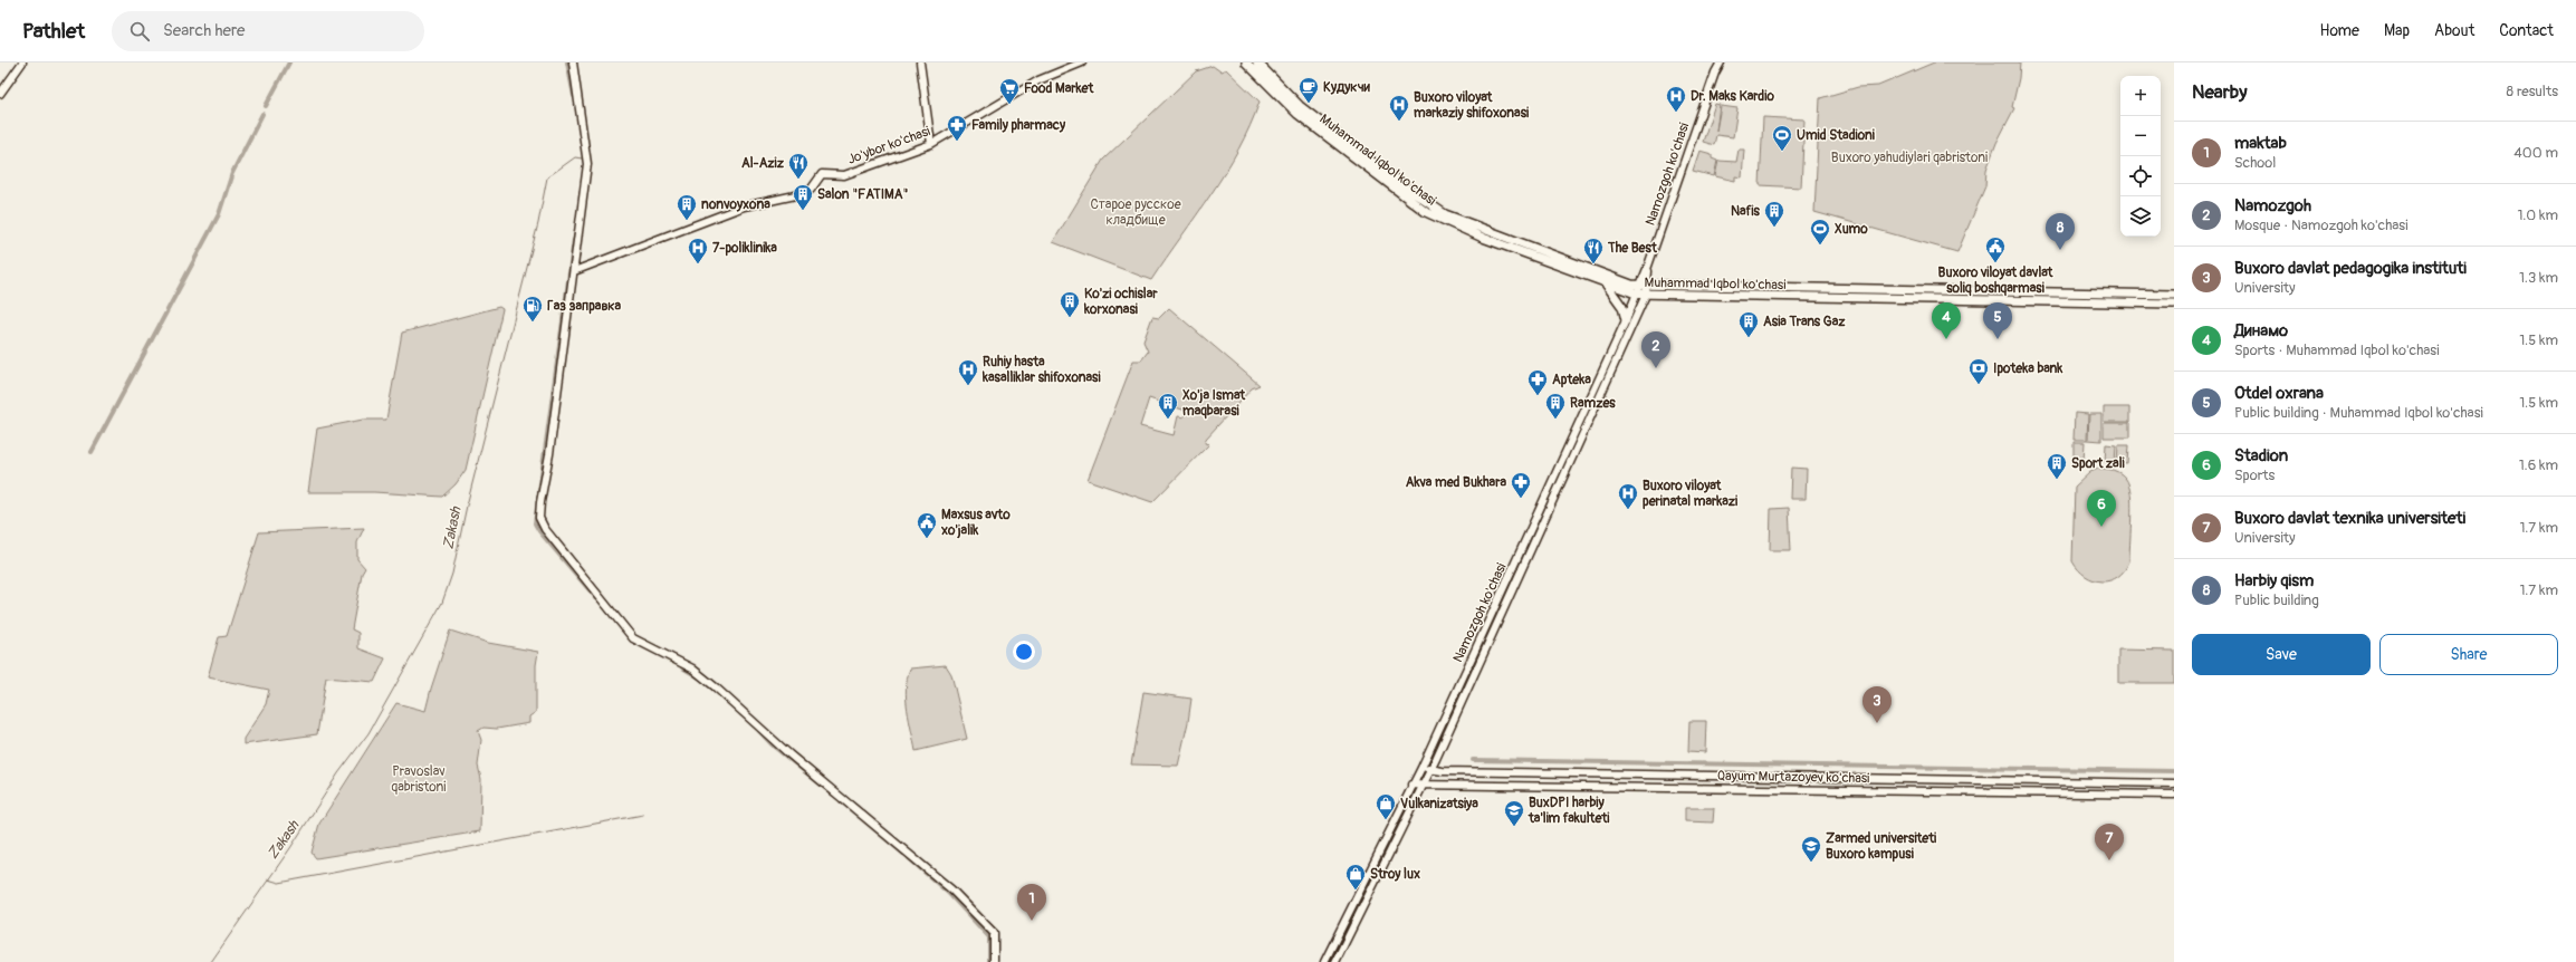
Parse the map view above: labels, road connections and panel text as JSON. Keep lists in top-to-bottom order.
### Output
{
  "streets": {
    "main road": ["Muhammad Iqbol ko'chasi"],
    "street": ["Jo'ybor ko'chasi", "Namozgoh ko'chasi", "Qayum Murtazoyev ko'chasi"]
  },
  "crossings": [
    ["Muhammad Iqbol ko'chasi", "Namozgoh ko'chasi"],
    ["Namozgoh ko'chasi", "Qayum Murtazoyev ko'chasi"]
  ],
  "water": ["Zakash"],
  "parks": ["Buxoro yahudiylari qabristoni", "Старое русское кладбище", "Pravoslav qabristoni"],
  "places": {
    "cafe": ["Кудукчи"],
    "supermarket": ["Food Market"],
    "hospital": [
      "Dr. Maks Kardio",
      "Buxoro viloyat markaziy shifoxonasi",
      "7-poliklinika",
      "Ruhiy hasta kasalliklar shifoxonasi",
      "Buxoro viloyat perinatal markazi"
    ],
    "pharmacy": ["Family pharmacy", "Apteka", "Akva med Bukhara"],
    "sports": ["Umid Stadioni", "Xumo"],
    "restaurant": ["Al-Aziz", "The Best"],
    "building": [
      "Salon \"FATIMA\"",
      "nonvoyxona",
      "Nafis",
      "Ko'zi ochislar korxonasi",
      "Asia Trans Gaz",
      "Xo'ja Ismat maqbarasi",
      "Ramzes",
      "Sport zali"
    ],
    "public building": ["Buxoro viloyat davlat soliq boshqarmasi", "Maxsus avto xo'jalik"],
    "fuel station": ["Газ заправка"],
    "bank": ["Ipoteka bank"],
    "shop": ["Vulkanizatsiya", "Stroy lux"],
    "school or university": ["BuxDPI harbiy ta'lim fakulteti", "Zarmed universiteti Buxoro kampusi"]
  },
  "page": {
    "header": "Pathlet",
    "search": "Search here",
    "nav": [
      "Home",
      "Map",
      "About",
      "Contact"
    ],
    "heading": ["Nearby", "8 results"],
    "map_buttons": ["+", "−"],
    "list": [
      {
        "mark": "1",
        "name": "maktab",
        "note": "School",
        "value": "400 m"
      },
      {
        "mark": "2",
        "name": "Namozgoh",
        "note": "Mosque · Namozgoh ko'chasi",
        "value": "1.0 km"
      },
      {
        "mark": "3",
        "name": "Buxoro davlat pedagogika instituti",
        "note": "University",
        "value": "1.3 km"
      },
      {
        "mark": "4",
        "name": "Динамо",
        "note": "Sports · Muhammad Iqbol ko'chasi",
        "value": "1.5 km"
      },
      {
        "mark": "5",
        "name": "Otdel oxrana",
        "note": "Public building · Muhammad Iqbol ko'chasi",
        "value": "1.5 km"
      },
      {
        "mark": "6",
        "name": "Stadion",
        "note": "Sports",
        "value": "1.6 km"
      },
      {
        "mark": "7",
        "name": "Buxoro davlat texnika universiteti",
        "note": "University",
        "value": "1.7 km"
      },
      {
        "mark": "8",
        "name": "Harbiy qism",
        "note": "Public building",
        "value": "1.7 km"
      }
    ],
    "pins": [
      "8",
      "4",
      "5",
      "2",
      "6",
      "3",
      "7",
      "1"
    ],
    "buttons": ["Save", "Share"]
  }
}
